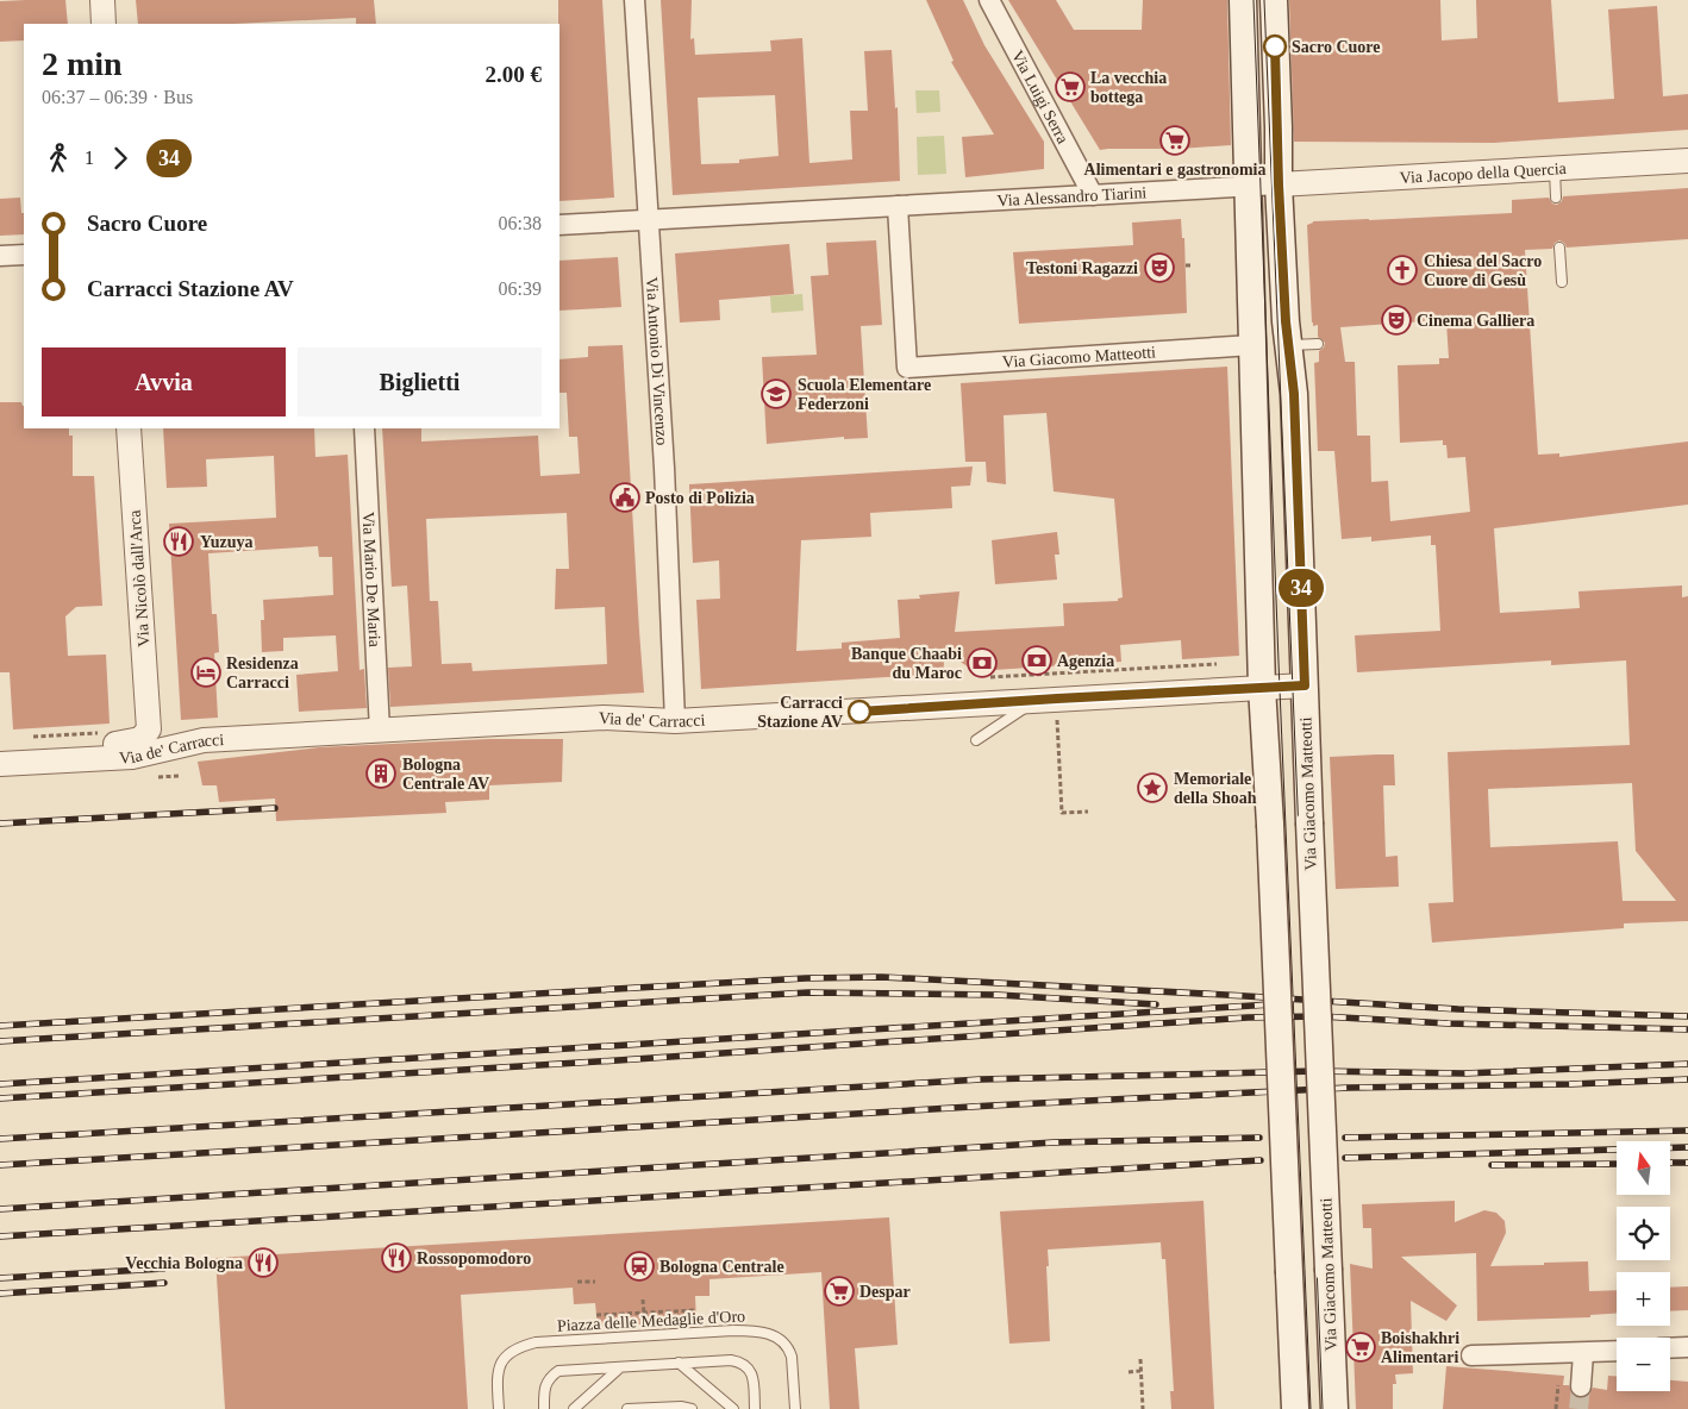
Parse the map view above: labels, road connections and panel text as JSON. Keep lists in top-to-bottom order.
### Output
{
  "streets": {
    "main road": ["Via Giacomo Matteotti"],
    "street": [
      "Via Luigi Serra",
      "Via Jacopo della Quercia",
      "Via Alessandro Tiarini",
      "Via Antonio Di Vincenzo",
      "Via Nicolò dall'Arca",
      "Via Mario De Maria",
      "Via de' Carracci"
    ],
    "lane": ["Piazza delle Medaglie d'Oro"]
  },
  "crossings": [
    ["Via Luigi Serra", "Via Alessandro Tiarini"],
    ["Via Jacopo della Quercia", "Via Alessandro Tiarini"],
    ["Via Jacopo della Quercia", "Via Giacomo Matteotti"],
    ["Via Alessandro Tiarini", "Via Giacomo Matteotti"],
    ["Via Alessandro Tiarini", "Via Antonio Di Vincenzo"],
    ["Via Giacomo Matteotti", "Via de' Carracci"],
    ["Via Antonio Di Vincenzo", "Via de' Carracci"],
    ["Via Nicolò dall'Arca", "Via de' Carracci"],
    ["Via Mario De Maria", "Via de' Carracci"]
  ],
  "places": {
    "other": ["Sacro Cuore", "Carracci Stazione AV"],
    "supermarket": [
      "La vecchia bottega",
      "Alimentari e gastronomia",
      "Despar",
      "Boishakhri Alimentari"
    ],
    "theatre": ["Testoni Ragazzi", "Cinema Galliera"],
    "church": ["Chiesa del Sacro Cuore di Gesù"],
    "school or university": ["Scuola Elementare Federzoni"],
    "public building": ["Posto di Polizia"],
    "restaurant": ["Yuzuya", "Rossopomodoro", "Vecchia Bologna"],
    "bank": ["Agenzia", "Banque Chaabi du Maroc"],
    "hotel": ["Residenza Carracci"],
    "building": ["Bologna Centrale AV"],
    "place": ["Memoriale della Shoah"],
    "station": ["Bologna Centrale"]
  },
  "lines": ["bus line 34"],
  "north": "top",
  "page": {
    "on_map": "34",
    "heading": ["2 min", "06:37 – 06:39 · Bus", "2.00 €"],
    "legs": ["1", "34"],
    "list": [
      {
        "name": "Sacro Cuore",
        "value": "06:38"
      },
      {
        "name": "Carracci Stazione AV",
        "value": "06:39"
      }
    ],
    "buttons": ["Avvia", "Biglietti"],
    "map_buttons": ["+", "−"]
  }
}
